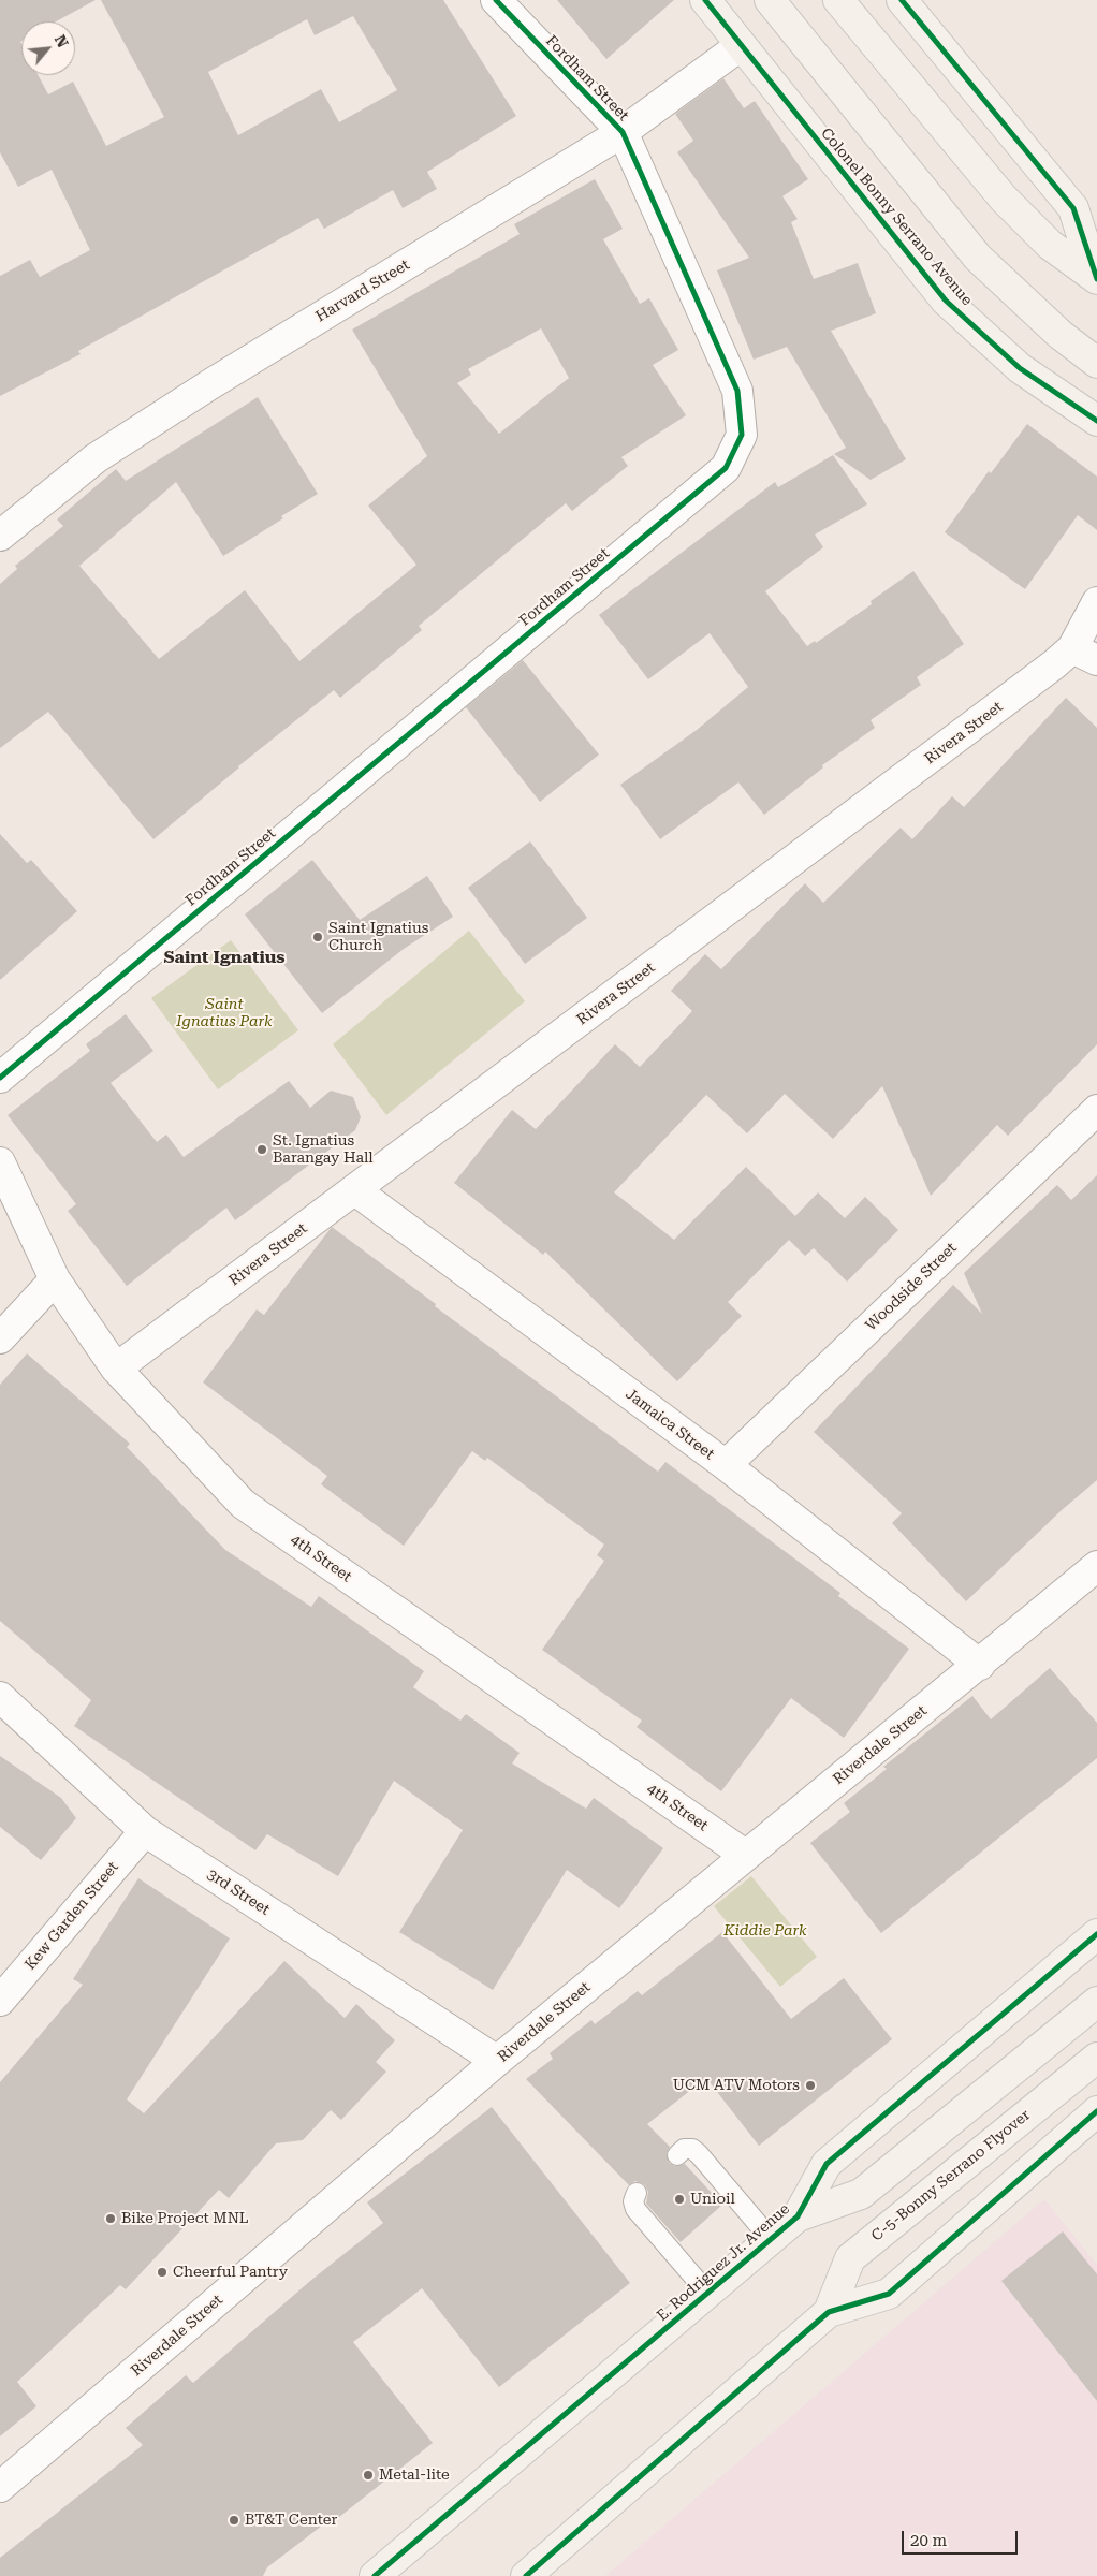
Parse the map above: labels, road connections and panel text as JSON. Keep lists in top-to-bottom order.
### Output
{
  "streets": {
    "main road": ["Colonel Bonny Serrano Avenue", "C-5-Bonny Serrano Flyover", "E. Rodriguez Jr. Avenue"],
    "street": [
      "Fordham Street",
      "Harvard Street",
      "Rivera Street",
      "Woodside Street",
      "Jamaica Street",
      "4th Street",
      "Riverdale Street",
      "3rd Street",
      "Kew Garden Street"
    ]
  },
  "crossings": [
    ["Fordham Street", "Harvard Street"],
    ["Rivera Street", "Jamaica Street"],
    ["Rivera Street", "4th Street"],
    ["Woodside Street", "Jamaica Street"],
    ["Jamaica Street", "Riverdale Street"],
    ["4th Street", "Riverdale Street"],
    ["Riverdale Street", "3rd Street"],
    ["3rd Street", "Kew Garden Street"]
  ],
  "districts": ["Saint Ignatius"],
  "parks": ["Saint Ignatius Park", "Kiddie Park"],
  "places": [
    "Saint Ignatius Church",
    "St. Ignatius Barangay Hall",
    "UCM ATV Motors",
    "Unioil",
    "Bike Project MNL",
    "Cheerful Pantry",
    "Metal-lite",
    "BT&T Center"
  ],
  "scale_bar": "20 m",
  "north": "top right"
}
